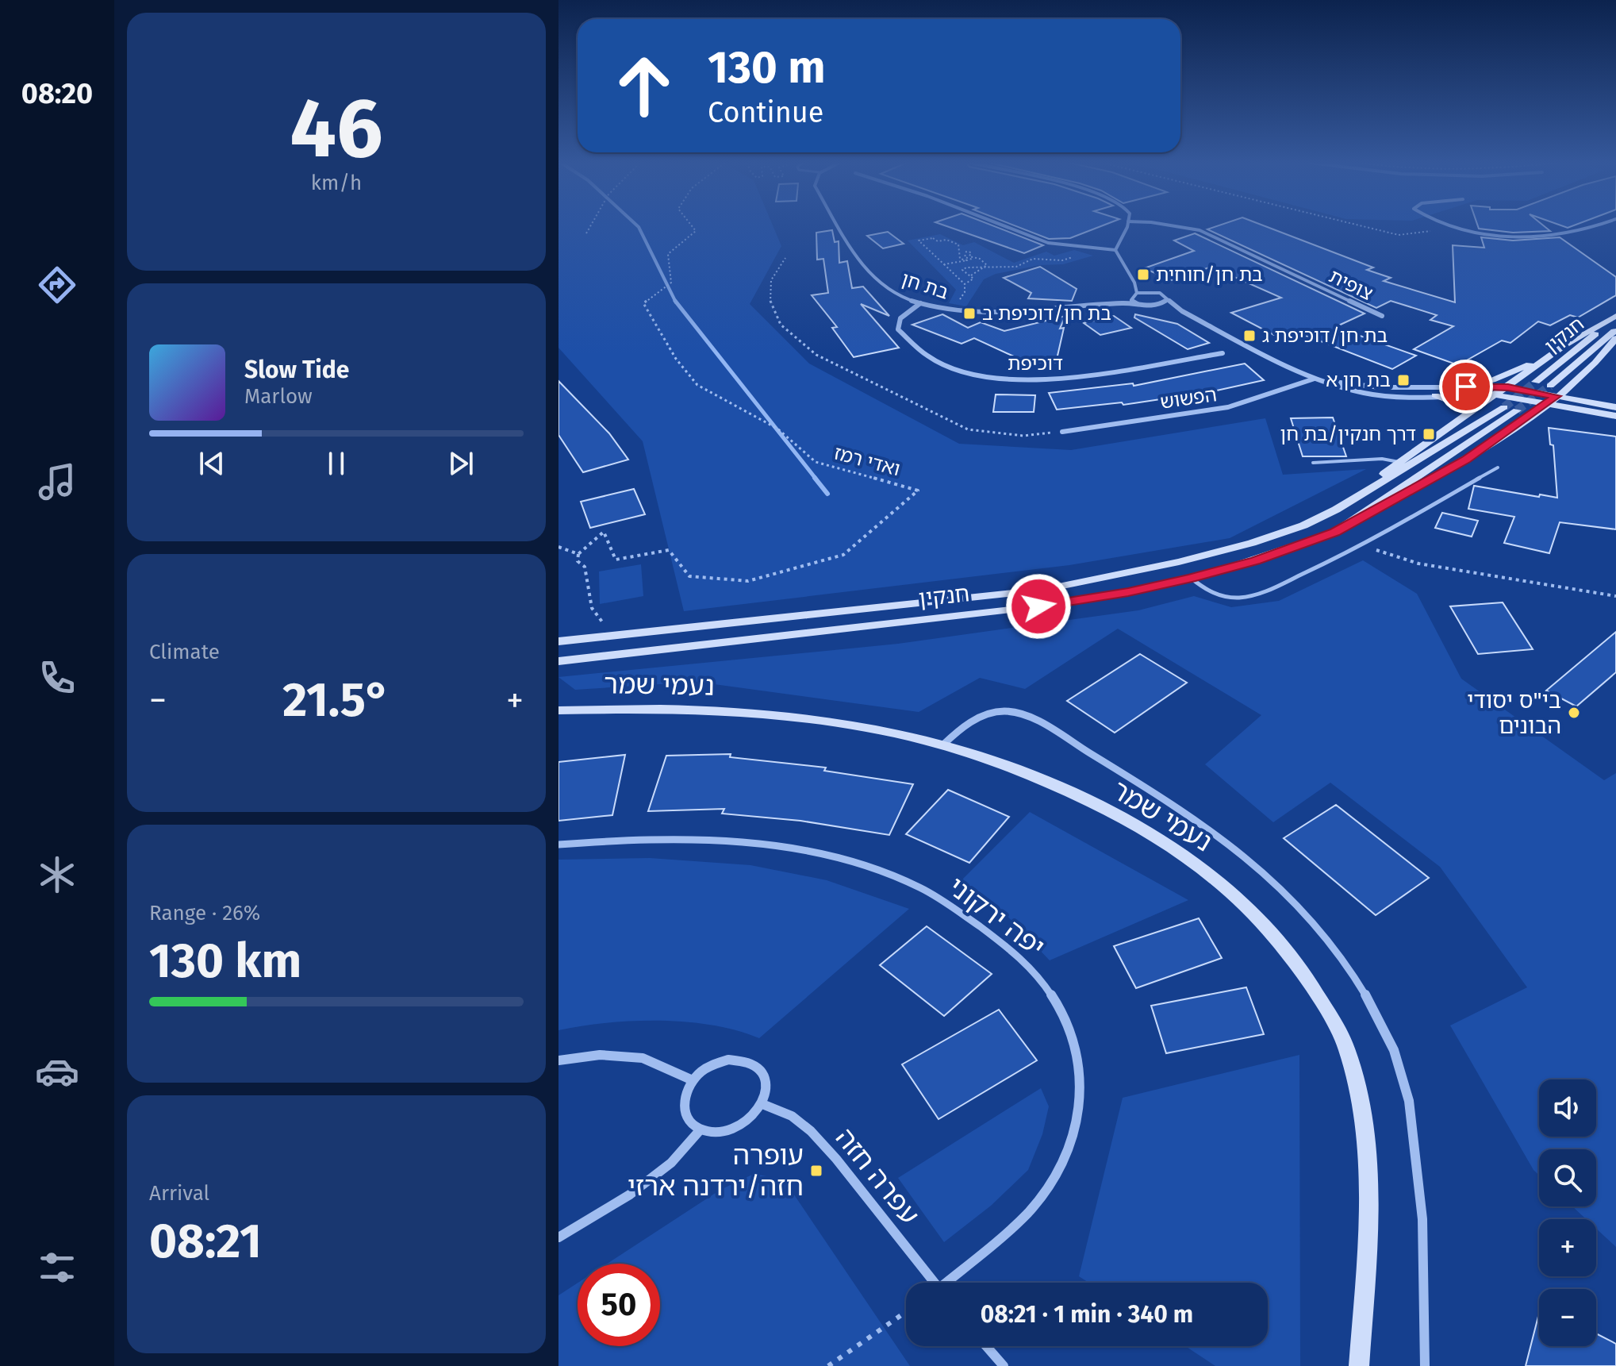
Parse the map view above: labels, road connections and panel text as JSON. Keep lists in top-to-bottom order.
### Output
{
  "streets": {
    "main road": ["חנקין", "נעמי שמר"],
    "street": [
      "צופית",
      "בת חן",
      "דוכיפת",
      "הפשוש",
      "יפה ירקוני",
      "עפרה חזה"
    ],
    "path": ["ואדי רמז"]
  },
  "crossings": [
    ["בת חן", "דוכיפת"]
  ],
  "places": {
    "transit": [
      "בת חן/חוחית",
      "בת חן/דוכיפת ב",
      "בת חן/דוכיפת ג",
      "בת חן א",
      "דרך חנקין/בת חן",
      "עופרה חזה/ירדנה ארזי"
    ],
    "other": ["בי\"ס יסודי הבונים"]
  },
  "page": {
    "tabs": "08:20",
    "tile": [
      ["46", "km/h"],
      "Climate",
      ["Range · 26%", "130 km"],
      ["Arrival", "08:21"]
    ],
    "turn": ["130 m", "Continue"],
    "song": ["Slow Tide", "Marlow"],
    "heat": ["−", "21.5°", "+"],
    "map_buttons": ["+", "−"],
    "limit": "50",
    "trip": "08:21 · 1 min · 340 m"
  }
}
